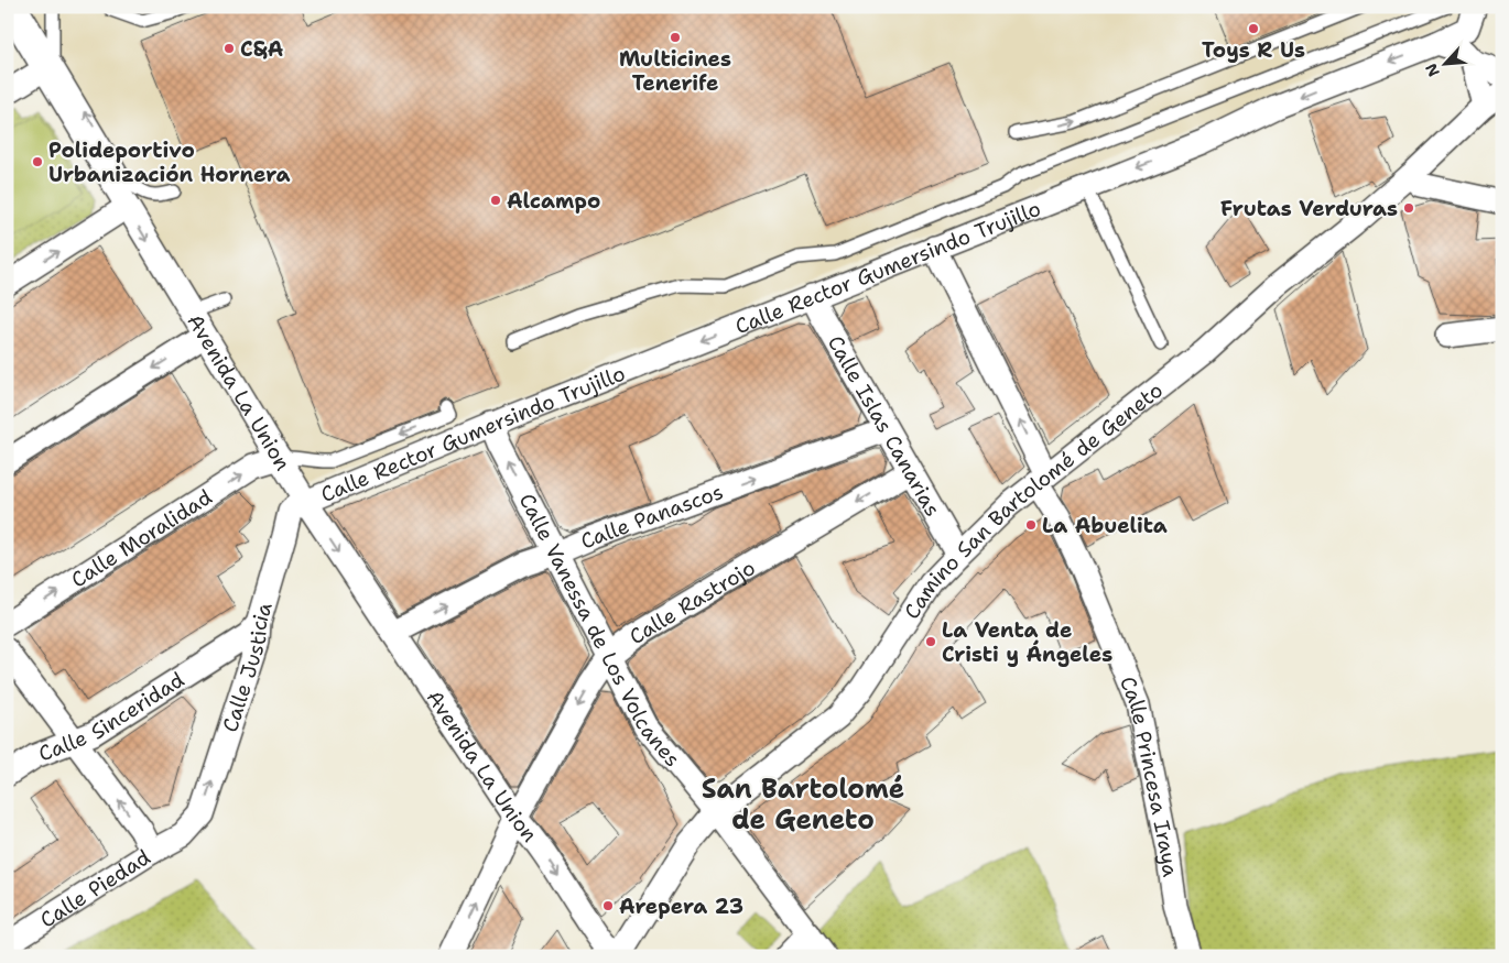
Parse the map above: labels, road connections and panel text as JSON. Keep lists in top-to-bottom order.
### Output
{
  "streets": {
    "street": [
      "Calle Rector Gumersindo Trujillo",
      "Avenida La Union",
      "Calle Islas Canarias",
      "Camino San Bartolomé de Geneto",
      "Calle Panascos",
      "Calle Moralidad",
      "Calle Rastrojo",
      "Calle Vanessa de Los Volcanes",
      "Calle Justicia",
      "Calle Sinceridad",
      "Calle Princesa Iraya",
      "Calle Piedad"
    ]
  },
  "crossings": [
    ["Calle Rector Gumersindo Trujillo", "Avenida La Union"],
    ["Calle Rector Gumersindo Trujillo", "Calle Islas Canarias"],
    ["Calle Rector Gumersindo Trujillo", "Calle Vanessa de Los Volcanes"],
    ["Calle Rector Gumersindo Trujillo", "Calle Justicia"],
    ["Calle Rector Gumersindo Trujillo", "Calle Princesa Iraya"],
    ["Avenida La Union", "Camino San Bartolomé de Geneto"],
    ["Avenida La Union", "Calle Panascos"],
    ["Avenida La Union", "Calle Moralidad"],
    ["Avenida La Union", "Calle Rastrojo"],
    ["Avenida La Union", "Calle Justicia"],
    ["Calle Islas Canarias", "Camino San Bartolomé de Geneto"],
    ["Calle Islas Canarias", "Calle Panascos"],
    ["Calle Islas Canarias", "Calle Rastrojo"],
    ["Camino San Bartolomé de Geneto", "Calle Vanessa de Los Volcanes"],
    ["Camino San Bartolomé de Geneto", "Calle Princesa Iraya"],
    ["Calle Panascos", "Calle Vanessa de Los Volcanes"],
    ["Calle Rastrojo", "Calle Vanessa de Los Volcanes"],
    ["Calle Justicia", "Calle Sinceridad"],
    ["Calle Justicia", "Calle Piedad"]
  ],
  "one_way": [
    "Calle Rector Gumersindo Trujillo",
    "Avenida La Union",
    "Calle Panascos",
    "Calle Justicia"
  ],
  "districts": ["San Bartolomé de Geneto"],
  "places": [
    "Toys R Us",
    "Multicines Tenerife",
    "C&A",
    "Polideportivo Urbanización Hornera",
    "Alcampo",
    "Frutas Verduras",
    "La Abuelita",
    "La Venta de Cristi y Ángeles",
    "Arepera 23"
  ],
  "north": "bottom left"
}
